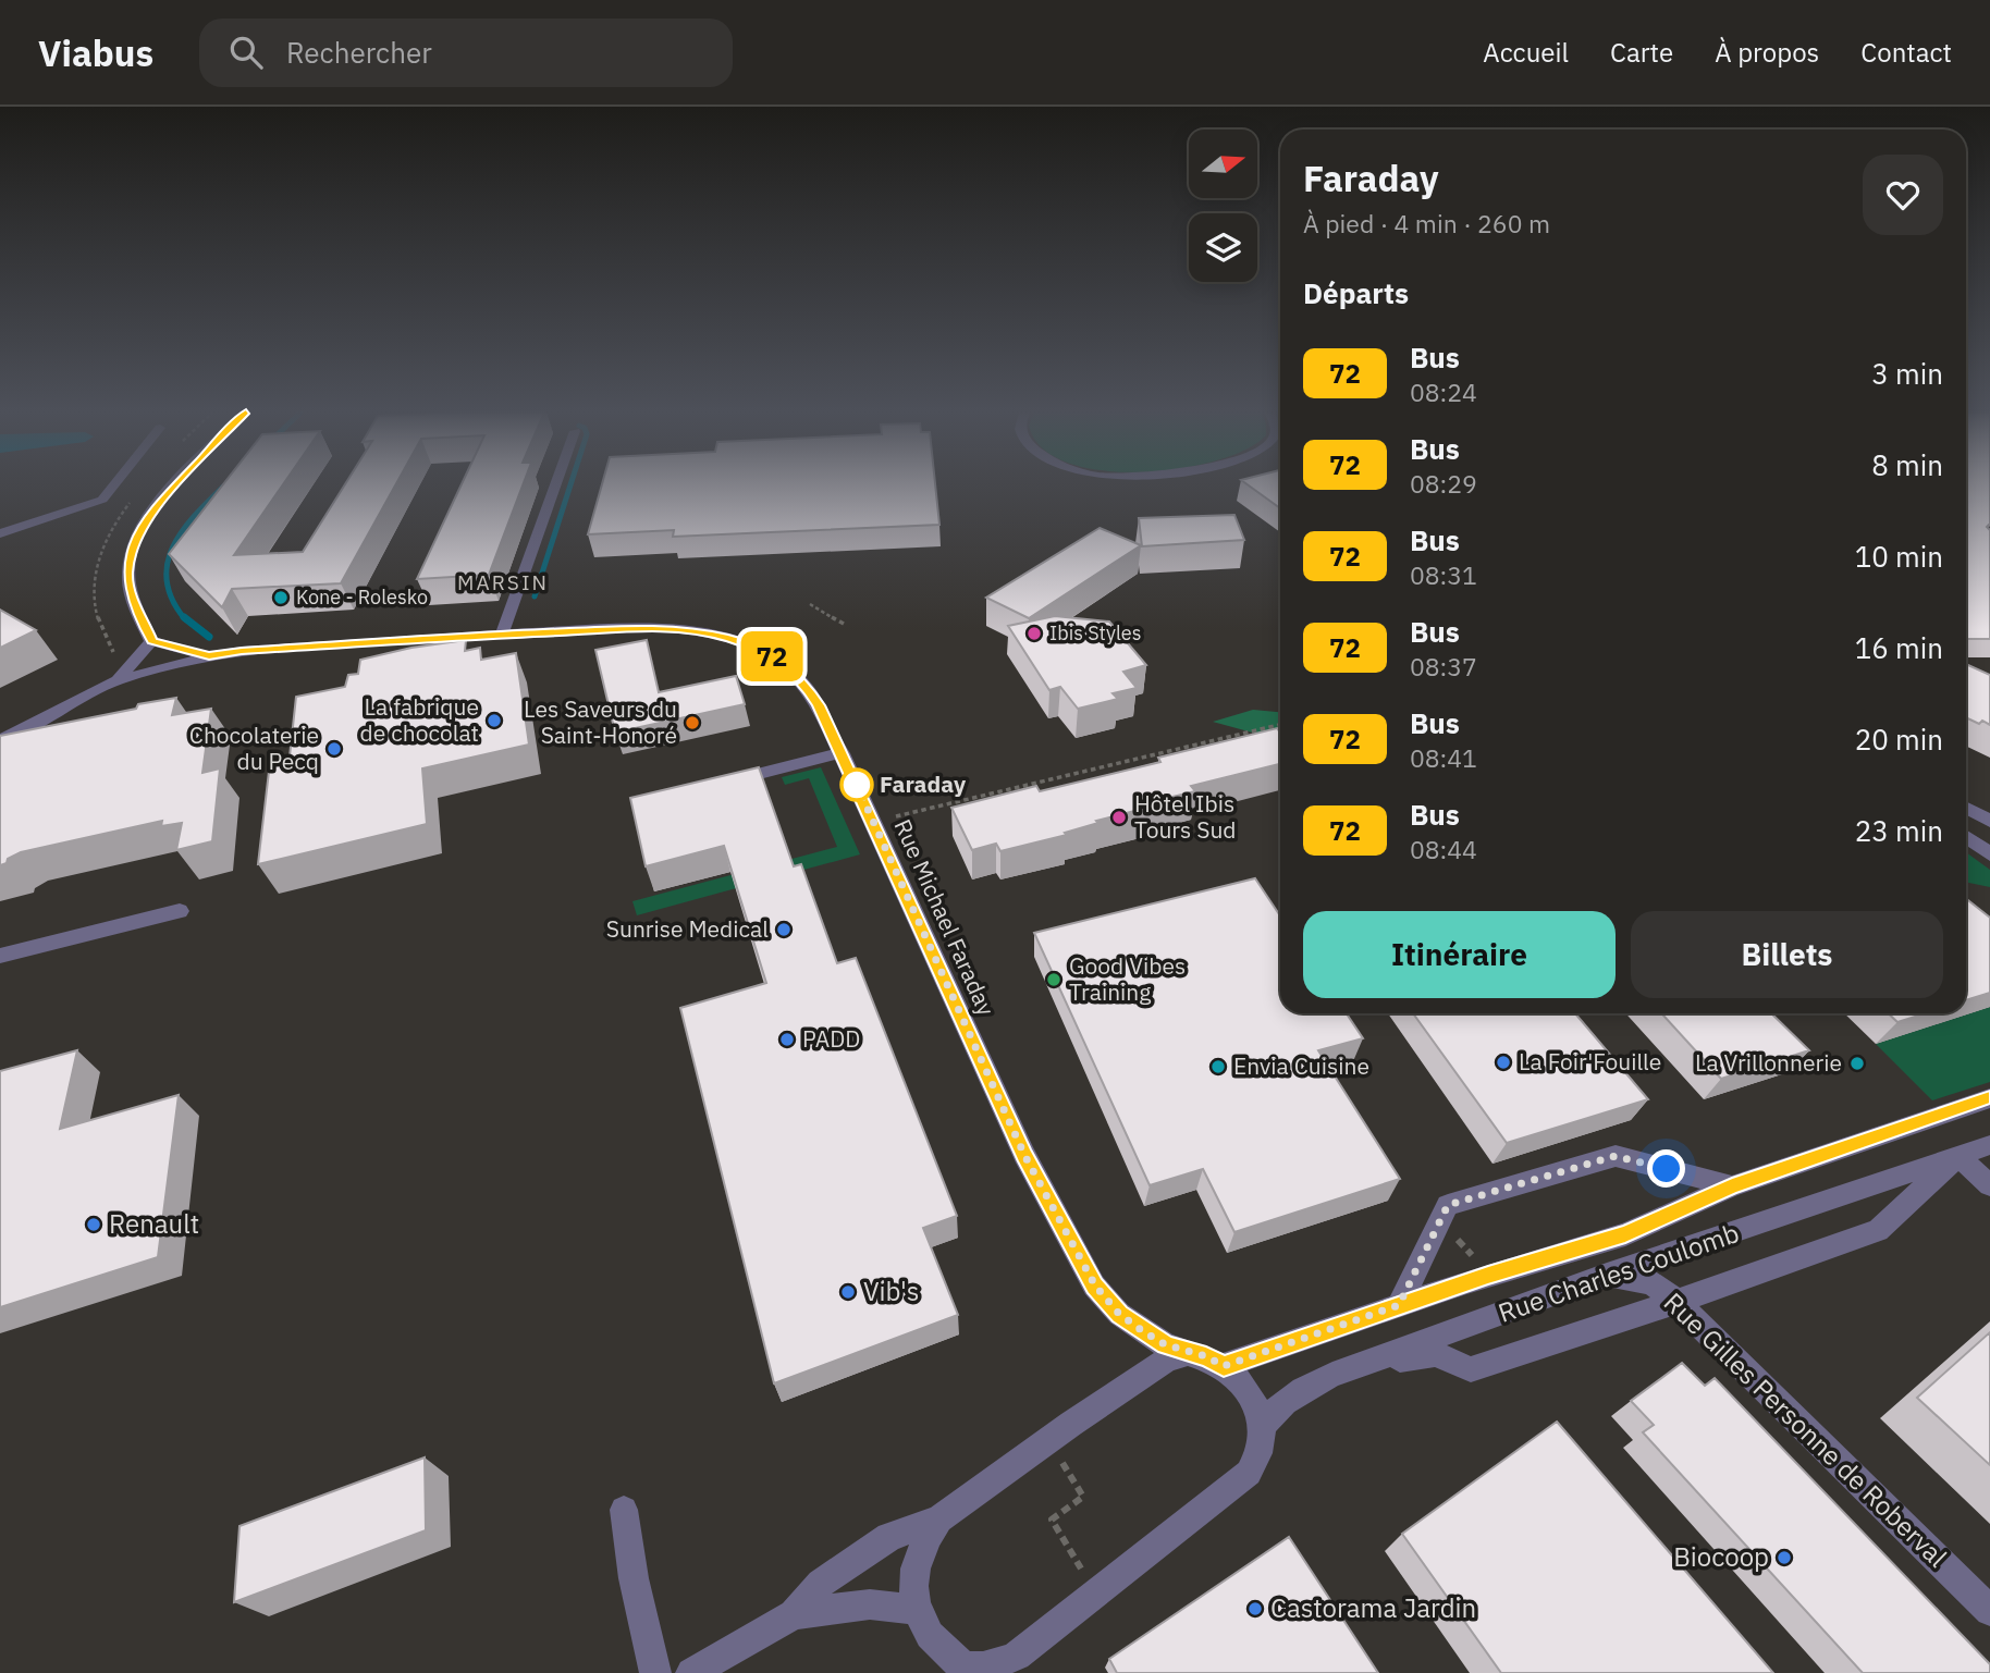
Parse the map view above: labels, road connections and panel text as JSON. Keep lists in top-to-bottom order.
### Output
{
  "streets": {
    "street": ["Rue Michael Faraday", "Rue Charles Coulomb", "Rue Gilles Personne de Roberval"]
  },
  "crossings": [
    ["Rue Charles Coulomb", "Rue Gilles Personne de Roberval"]
  ],
  "districts": ["MARSIN"],
  "places": [
    "Kone - Rolesko",
    "Ibis Styles",
    "La fabrique de chocolat",
    "Les Saveurs du Saint-Honoré",
    "Chocolaterie du Pecq",
    "Faraday",
    "Hôtel Ibis Tours Sud",
    "Sunrise Medical",
    "Good Vibes Training",
    "PADD",
    "La Foir'Fouille",
    "La Vrillonnerie",
    "Envia Cuisine",
    "Renault",
    "Vib's",
    "Biocoop",
    "Castorama Jardin"
  ],
  "lines": ["bus line 72"],
  "north": "right",
  "page": {
    "header": "Viabus",
    "search": "Rechercher",
    "nav": [
      "Accueil",
      "Carte",
      "À propos",
      "Contact"
    ],
    "on_map": "72",
    "heading": [
      ["Faraday", "À pied · 4 min · 260 m"],
      "Départs"
    ],
    "list": [
      {
        "mark": "72",
        "name": "Bus",
        "note": "08:24",
        "value": "3 min"
      },
      {
        "mark": "72",
        "name": "Bus",
        "note": "08:29",
        "value": "8 min"
      },
      {
        "mark": "72",
        "name": "Bus",
        "note": "08:31",
        "value": "10 min"
      },
      {
        "mark": "72",
        "name": "Bus",
        "note": "08:37",
        "value": "16 min"
      },
      {
        "mark": "72",
        "name": "Bus",
        "note": "08:41",
        "value": "20 min"
      },
      {
        "mark": "72",
        "name": "Bus",
        "note": "08:44",
        "value": "23 min"
      }
    ],
    "buttons": ["Itinéraire", "Billets"]
  }
}
